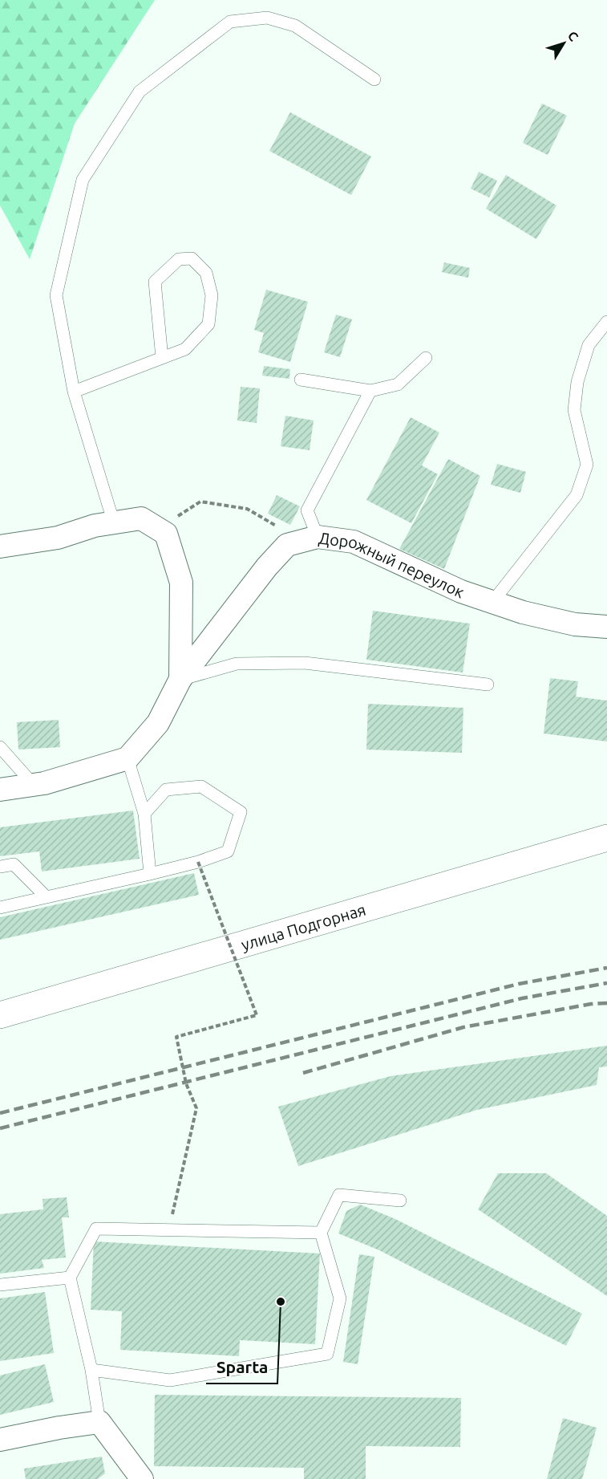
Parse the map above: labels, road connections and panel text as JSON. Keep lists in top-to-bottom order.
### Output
{
  "streets": {
    "main road": ["улица Подгорная"],
    "street": ["Дорожный переулок"]
  },
  "places": ["Sparta"],
  "north": "top right"
}
